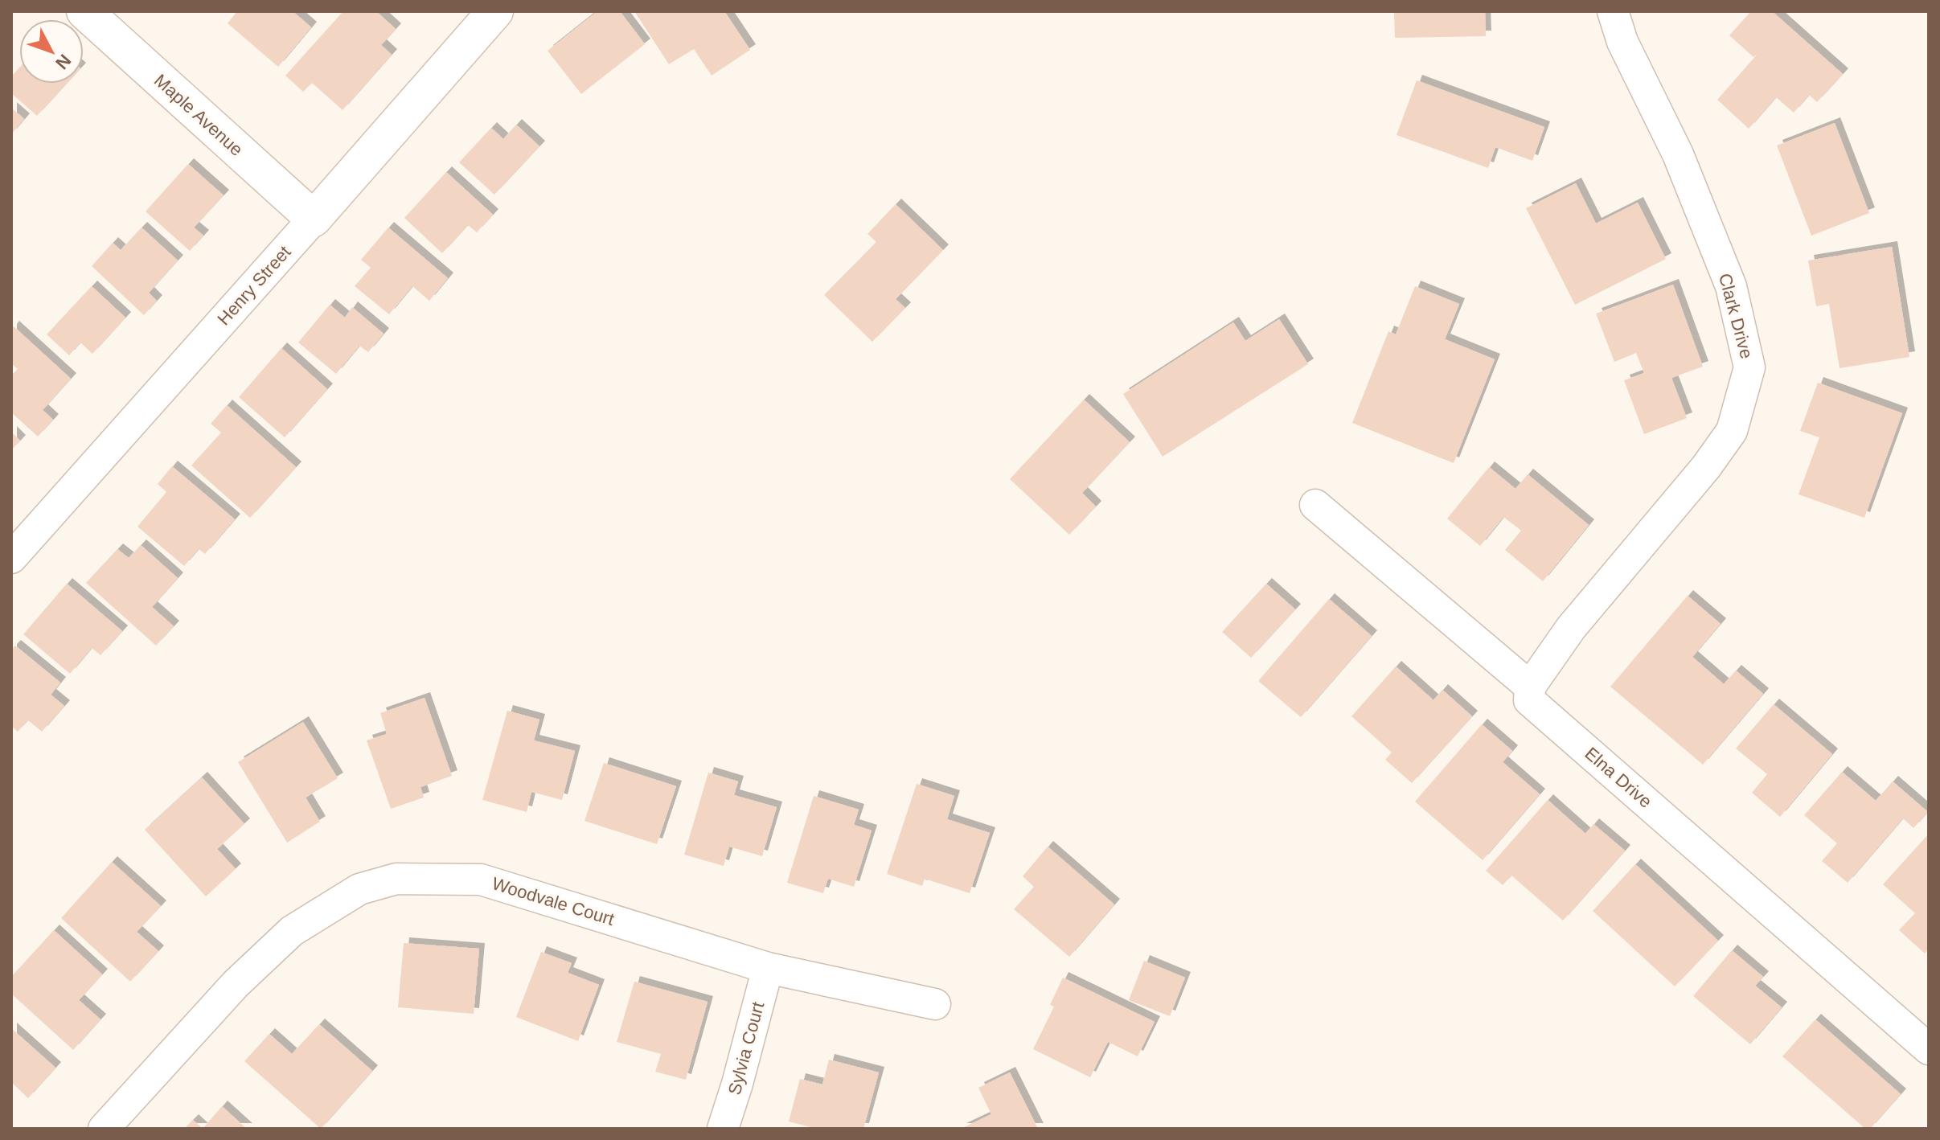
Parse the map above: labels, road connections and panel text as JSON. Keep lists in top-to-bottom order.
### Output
{
  "streets": {
    "street": [
      "Maple Avenue",
      "Henry Street",
      "Clark Drive",
      "Elna Drive",
      "Woodvale Court",
      "Sylvia Court"
    ]
  },
  "crossings": [
    ["Maple Avenue", "Henry Street"],
    ["Clark Drive", "Elna Drive"],
    ["Woodvale Court", "Sylvia Court"]
  ],
  "north": "bottom right"
}
